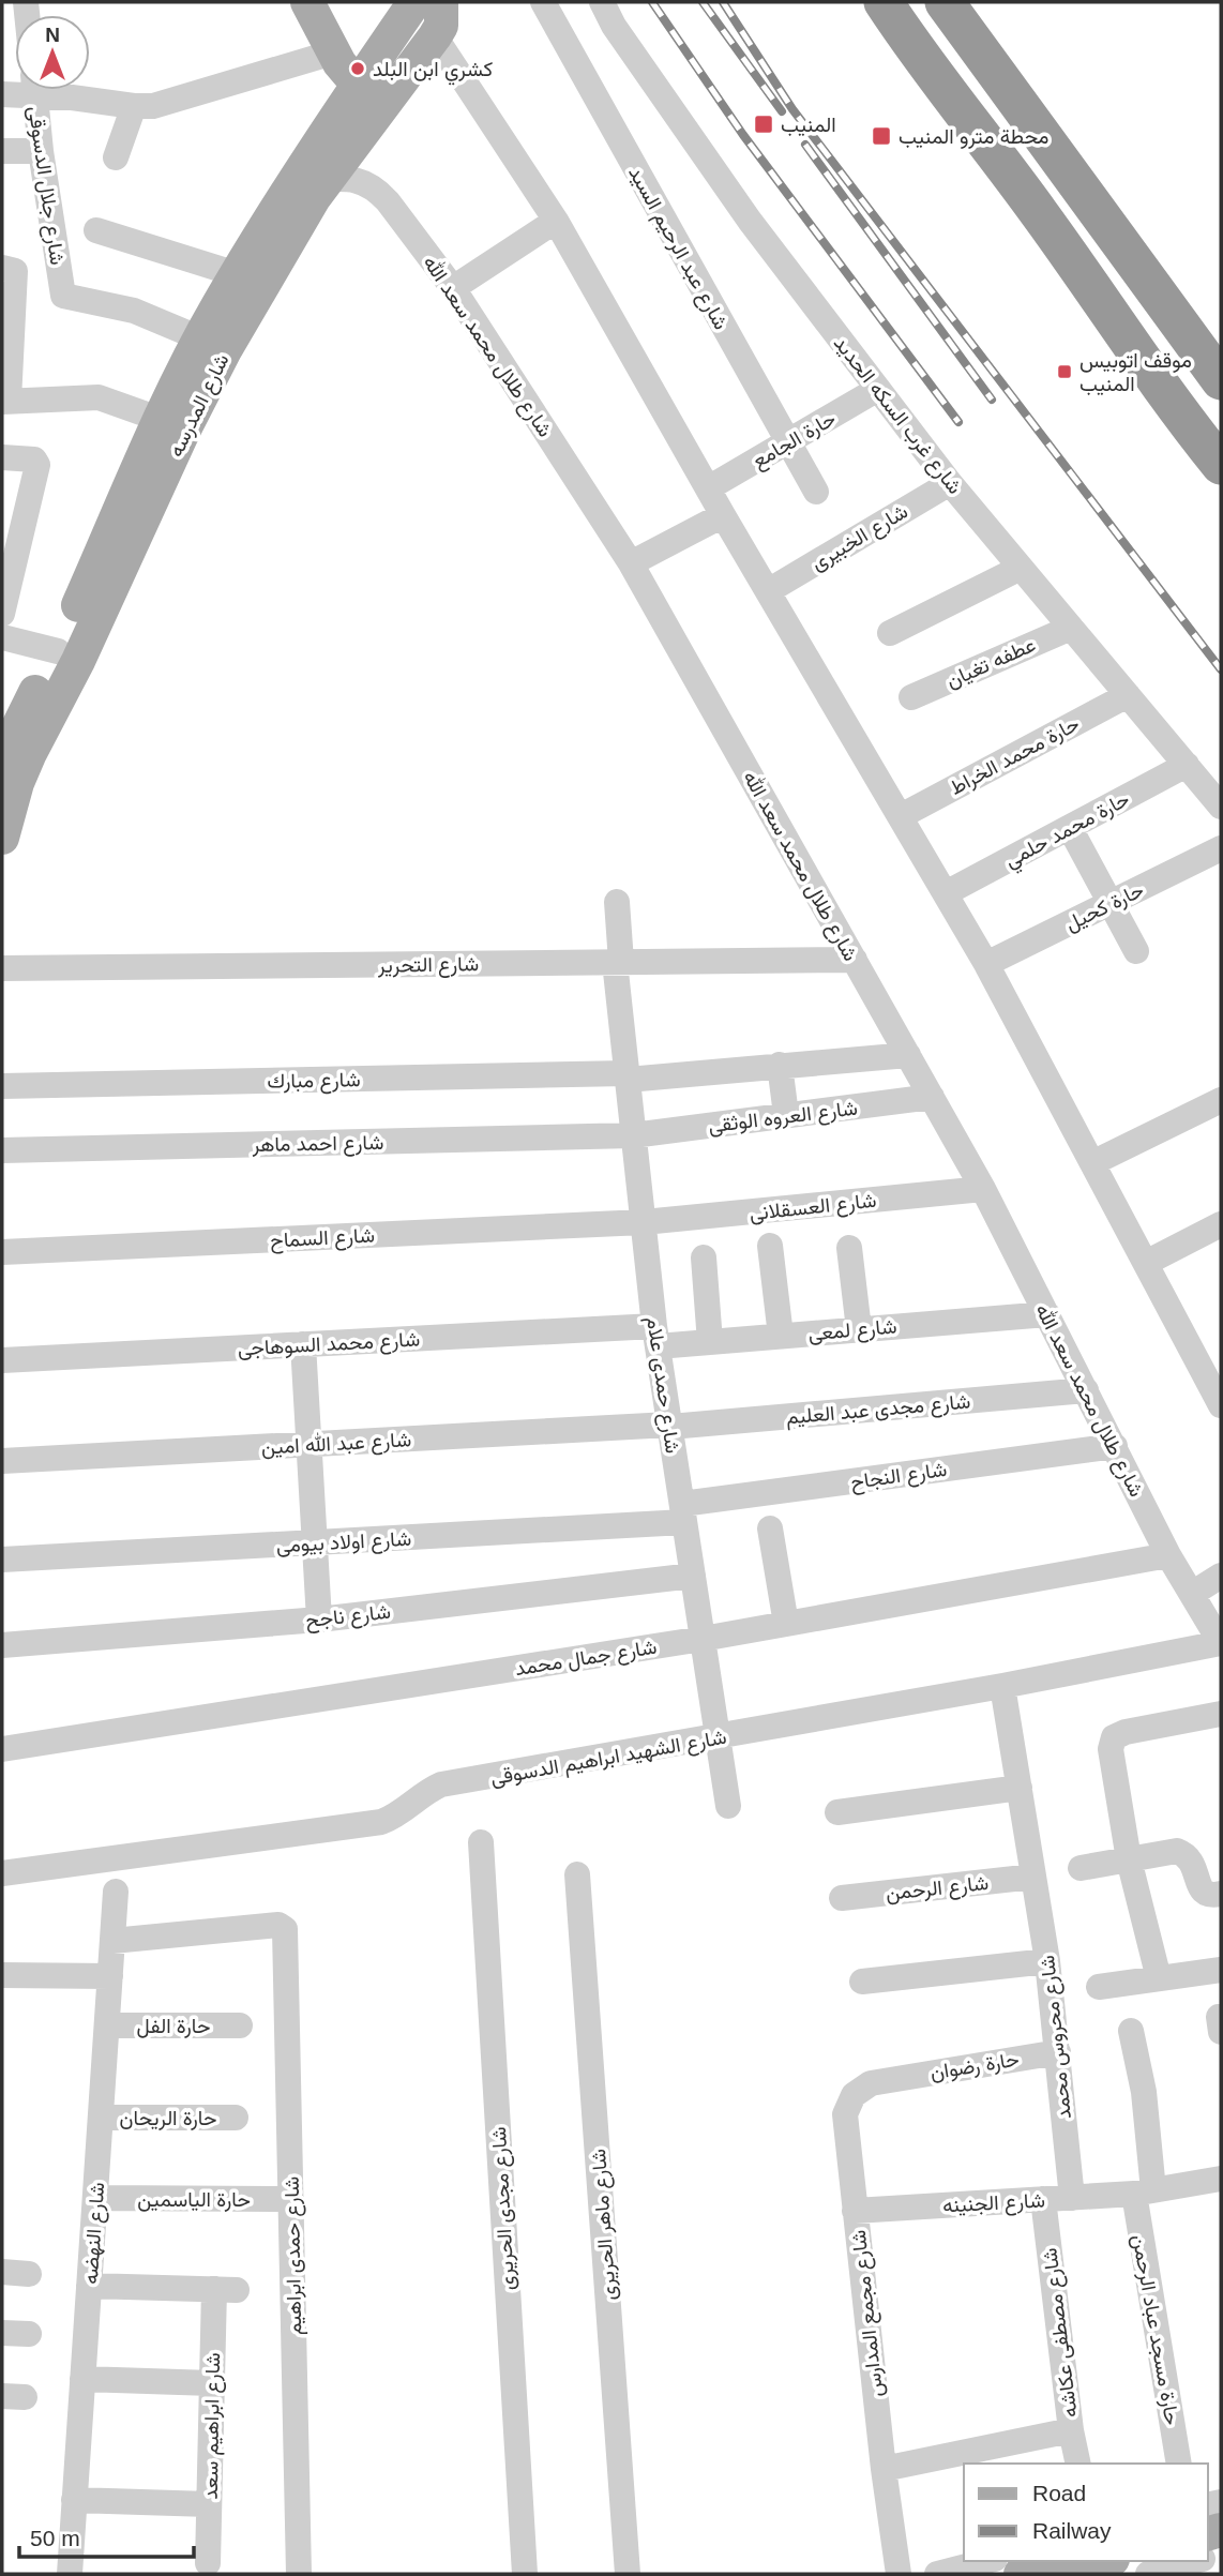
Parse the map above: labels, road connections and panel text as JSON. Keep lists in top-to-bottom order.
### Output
{
  "streets": {
    "main road": ["شارع المدرسه"],
    "street": [
      "شارع جلال الدسوقى",
      "شارع عبد الرحيم السيد",
      "شارع طلال محمد سعد الله",
      "شارع غرب السكه الحديد",
      "حارة الجامع",
      "شارع الخبيرى",
      "عطفه تغيان",
      "حارة محمد الخراط",
      "حارة محمد حلمي",
      "حارة كحيل",
      "شارع التحرير",
      "شارع مبارك",
      "شارع العروه الوثقى",
      "شارع احمد ماهر",
      "شارع العسقلانى",
      "شارع السماح",
      "شارع لمعى",
      "شارع محمد السوهاجى",
      "شارع حمدى علام",
      "شارع مجدى عبد العليم",
      "شارع عبد الله امين",
      "شارع النجاح",
      "شارع اولاد بيومى",
      "شارع ناجح",
      "شارع جمال محمد",
      "شارع الشهيد ابراهيم الدسوقى",
      "شارع الرحمن",
      "حارة الفل",
      "شارع محروس محمد",
      "حارة رضوان",
      "حارة الريحان",
      "حارة الياسمين",
      "شارع الجنينه",
      "شارع مجدى الحريرى",
      "شارع ماهر الحريرى",
      "شارع النهضه",
      "شارع حمدى ابراهيم",
      "شارع مجمع المدارس",
      "حارة مسجد عباد الرحمن",
      "شارع مصطفى عكاشه",
      "شارع ابراهيم سعد"
    ]
  },
  "crossings": [
    ["شارع جلال الدسوقى", "شارع المدرسه"],
    ["شارع عبد الرحيم السيد", "حارة الجامع"],
    ["شارع طلال محمد سعد الله", "شارع المدرسه"],
    ["شارع طلال محمد سعد الله", "شارع التحرير"],
    ["شارع طلال محمد سعد الله", "شارع مبارك"],
    ["شارع طلال محمد سعد الله", "شارع العروه الوثقى"],
    ["شارع طلال محمد سعد الله", "شارع العسقلانى"],
    ["شارع طلال محمد سعد الله", "شارع لمعى"],
    ["شارع طلال محمد سعد الله", "شارع مجدى عبد العليم"],
    ["شارع طلال محمد سعد الله", "شارع النجاح"],
    ["شارع طلال محمد سعد الله", "شارع جمال محمد"],
    ["شارع طلال محمد سعد الله", "شارع الشهيد ابراهيم الدسوقى"],
    ["شارع غرب السكه الحديد", "حارة الجامع"],
    ["شارع غرب السكه الحديد", "شارع الخبيرى"],
    ["شارع غرب السكه الحديد", "عطفه تغيان"],
    ["شارع غرب السكه الحديد", "حارة محمد الخراط"],
    ["شارع غرب السكه الحديد", "حارة محمد حلمي"],
    ["شارع التحرير", "شارع حمدى علام"],
    ["شارع مبارك", "شارع حمدى علام"],
    ["شارع العروه الوثقى", "شارع احمد ماهر"],
    ["شارع العروه الوثقى", "شارع حمدى علام"],
    ["شارع احمد ماهر", "شارع حمدى علام"],
    ["شارع العسقلانى", "شارع السماح"],
    ["شارع العسقلانى", "شارع حمدى علام"],
    ["شارع السماح", "شارع حمدى علام"],
    ["شارع لمعى", "شارع محمد السوهاجى"],
    ["شارع لمعى", "شارع حمدى علام"],
    ["شارع محمد السوهاجى", "شارع حمدى علام"],
    ["شارع حمدى علام", "شارع مجدى عبد العليم"],
    ["شارع حمدى علام", "شارع عبد الله امين"],
    ["شارع حمدى علام", "شارع النجاح"],
    ["شارع حمدى علام", "شارع اولاد بيومى"],
    ["شارع حمدى علام", "شارع ناجح"],
    ["شارع حمدى علام", "شارع جمال محمد"],
    ["شارع حمدى علام", "شارع الشهيد ابراهيم الدسوقى"],
    ["شارع مجدى عبد العليم", "شارع عبد الله امين"],
    ["شارع النجاح", "شارع اولاد بيومى"],
    ["شارع الشهيد ابراهيم الدسوقى", "شارع محروس محمد"],
    ["شارع الرحمن", "شارع محروس محمد"],
    ["حارة الفل", "شارع النهضه"],
    ["شارع محروس محمد", "حارة رضوان"],
    ["شارع محروس محمد", "شارع الجنينه"],
    ["حارة رضوان", "شارع مجمع المدارس"],
    ["حارة الريحان", "شارع النهضه"],
    ["حارة الياسمين", "شارع النهضه"],
    ["حارة الياسمين", "شارع حمدى ابراهيم"],
    ["شارع الجنينه", "شارع مجمع المدارس"],
    ["شارع الجنينه", "حارة مسجد عباد الرحمن"],
    ["شارع الجنينه", "شارع مصطفى عكاشه"],
    ["شارع النهضه", "شارع حمدى ابراهيم"],
    ["شارع النهضه", "شارع ابراهيم سعد"]
  ],
  "places": {
    "other": ["كشري ابن البلد"],
    "transit": ["المنيب", "محطة مترو المنيب", "موقف اتوبيس المنيب"]
  },
  "legend": ["Road", "Railway"],
  "scale_bar": "50 m",
  "north": "top"
}
